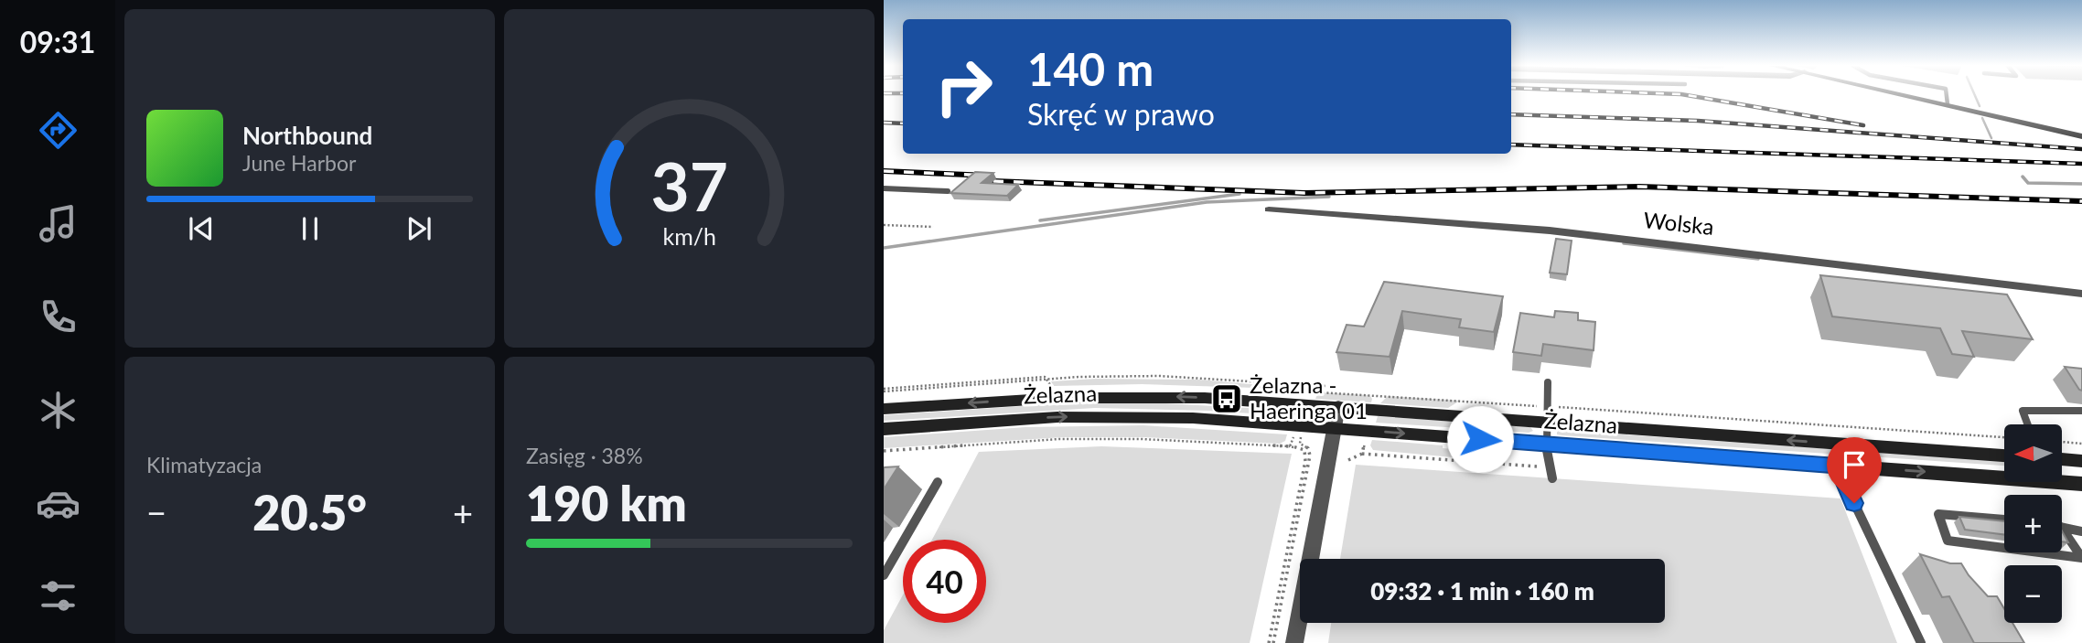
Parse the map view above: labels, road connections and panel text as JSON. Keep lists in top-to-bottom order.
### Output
{
  "streets": {
    "street": ["Wolska", "Żelazna"]
  },
  "places": {
    "bus stop": ["Żelazna - Haeringa 01"]
  },
  "north": "left",
  "page": {
    "tabs": "09:31",
    "turn": ["140 m", "Skręć w prawo"],
    "song": ["Northbound", "June Harbor"],
    "tile": [
      "Klimatyzacja",
      ["Zasięg · 38%", "190 km"]
    ],
    "map_buttons": ["+", "−"],
    "heat": ["−", "20.5°", "+"],
    "limit": "40",
    "trip": "09:32 · 1 min · 160 m",
    "gauge": ["37", "km/h"]
  }
}
